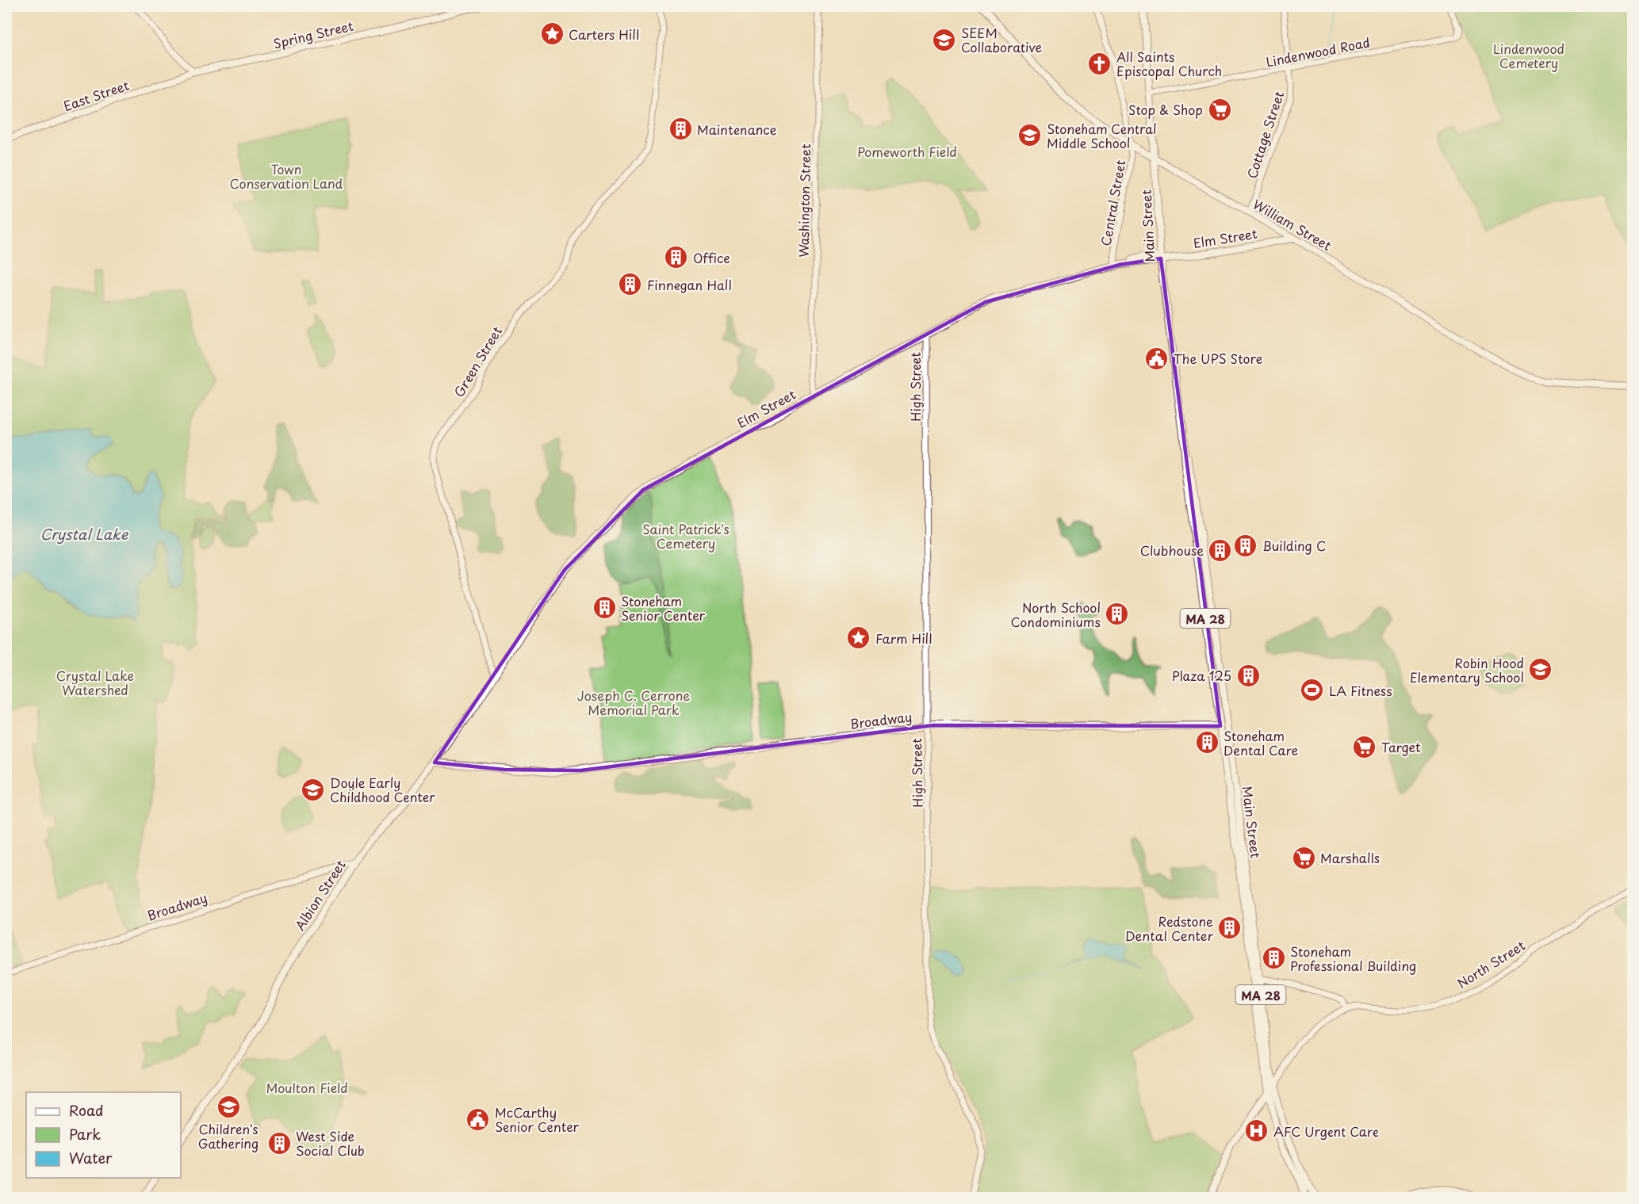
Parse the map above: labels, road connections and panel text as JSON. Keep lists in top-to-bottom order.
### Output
{
  "streets": {
    "main road": [
      "Spring Street",
      "East Street",
      "William Street",
      "Main Street",
      "Elm Street",
      "MA 28",
      "Broadway",
      "Albion Street",
      "North Street"
    ],
    "street": [
      "Lindenwood Road",
      "Cottage Street",
      "Washington Street",
      "Central Street",
      "Green Street",
      "High Street"
    ]
  },
  "crossings": [
    ["Spring Street", "East Street"],
    ["Lindenwood Road", "Cottage Street"],
    ["Lindenwood Road", "Main Street"],
    ["Cottage Street", "William Street"],
    ["Washington Street", "Elm Street"],
    ["Central Street", "William Street"],
    ["Central Street", "Elm Street"],
    ["William Street", "Main Street"],
    ["William Street", "Elm Street"],
    ["Main Street", "Elm Street"],
    ["Main Street", "Broadway"],
    ["Main Street", "North Street"],
    ["Elm Street", "Green Street"],
    ["Elm Street", "High Street"],
    ["Elm Street", "Albion Street"],
    ["Green Street", "Albion Street"],
    ["High Street", "Broadway"],
    ["Broadway", "Albion Street"]
  ],
  "water": ["Crystal Lake"],
  "parks": [
    "Lindenwood Cemetery",
    "Pomeworth Field",
    "Town Conservation Land",
    "Saint Patrick's Cemetery",
    "Crystal Lake Watershed",
    "Joseph C. Cerrone Memorial Park",
    "Moulton Field"
  ],
  "places": {
    "place": ["Carters Hill", "Farm Hill"],
    "school or university": [
      "SEEM Collaborative",
      "Stoneham Central Middle School",
      "Robin Hood Elementary School",
      "Doyle Early Childhood Center",
      "Children's Gathering"
    ],
    "church": ["All Saints Episcopal Church"],
    "supermarket": ["Stop & Shop", "Target", "Marshalls"],
    "building": [
      "Maintenance",
      "Office",
      "Finnegan Hall",
      "Building C",
      "Clubhouse",
      "Stoneham Senior Center",
      "North School Condominiums",
      "Plaza 125",
      "Stoneham Dental Care",
      "Redstone Dental Center",
      "Stoneham Professional Building",
      "West Side Social Club"
    ],
    "public building": ["The UPS Store", "McCarthy Senior Center"],
    "sports": ["LA Fitness"],
    "hospital": ["AFC Urgent Care"]
  },
  "legend": ["Road", "Park", "Water"]
}
